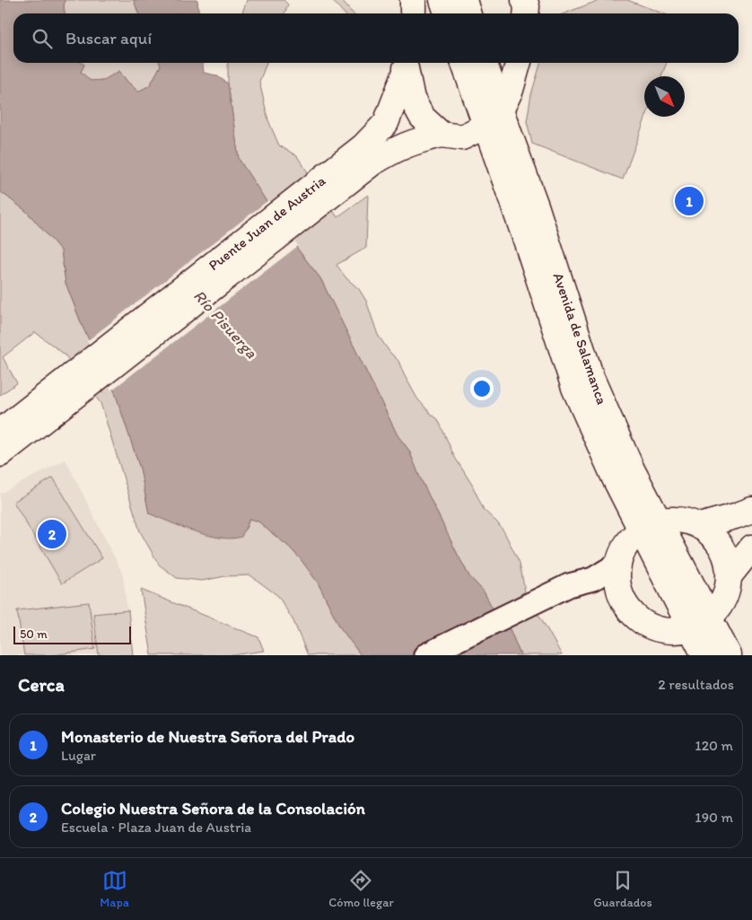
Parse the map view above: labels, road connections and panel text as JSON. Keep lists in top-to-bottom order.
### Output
{
  "streets": {
    "main road": ["Puente Juan de Austria", "Avenida de Salamanca"]
  },
  "crossings": [
    ["Puente Juan de Austria", "Avenida de Salamanca"]
  ],
  "water": ["Río Pisuerga"],
  "scale_bar": "50 m",
  "north": "bottom right",
  "page": {
    "search": "Buscar aquí",
    "pins": ["1", "2"],
    "scale": "50 m",
    "heading": ["Cerca", "2 resultados"],
    "list": [
      {
        "mark": "1",
        "name": "Monasterio de Nuestra Señora del Prado",
        "note": "Lugar",
        "value": "120 m"
      },
      {
        "mark": "2",
        "name": "Colegio Nuestra Señora de la Consolación",
        "note": "Escuela · Plaza Juan de Austria",
        "value": "190 m"
      }
    ],
    "nav": ["Mapa", "Cómo llegar", "Guardados"]
  }
}
